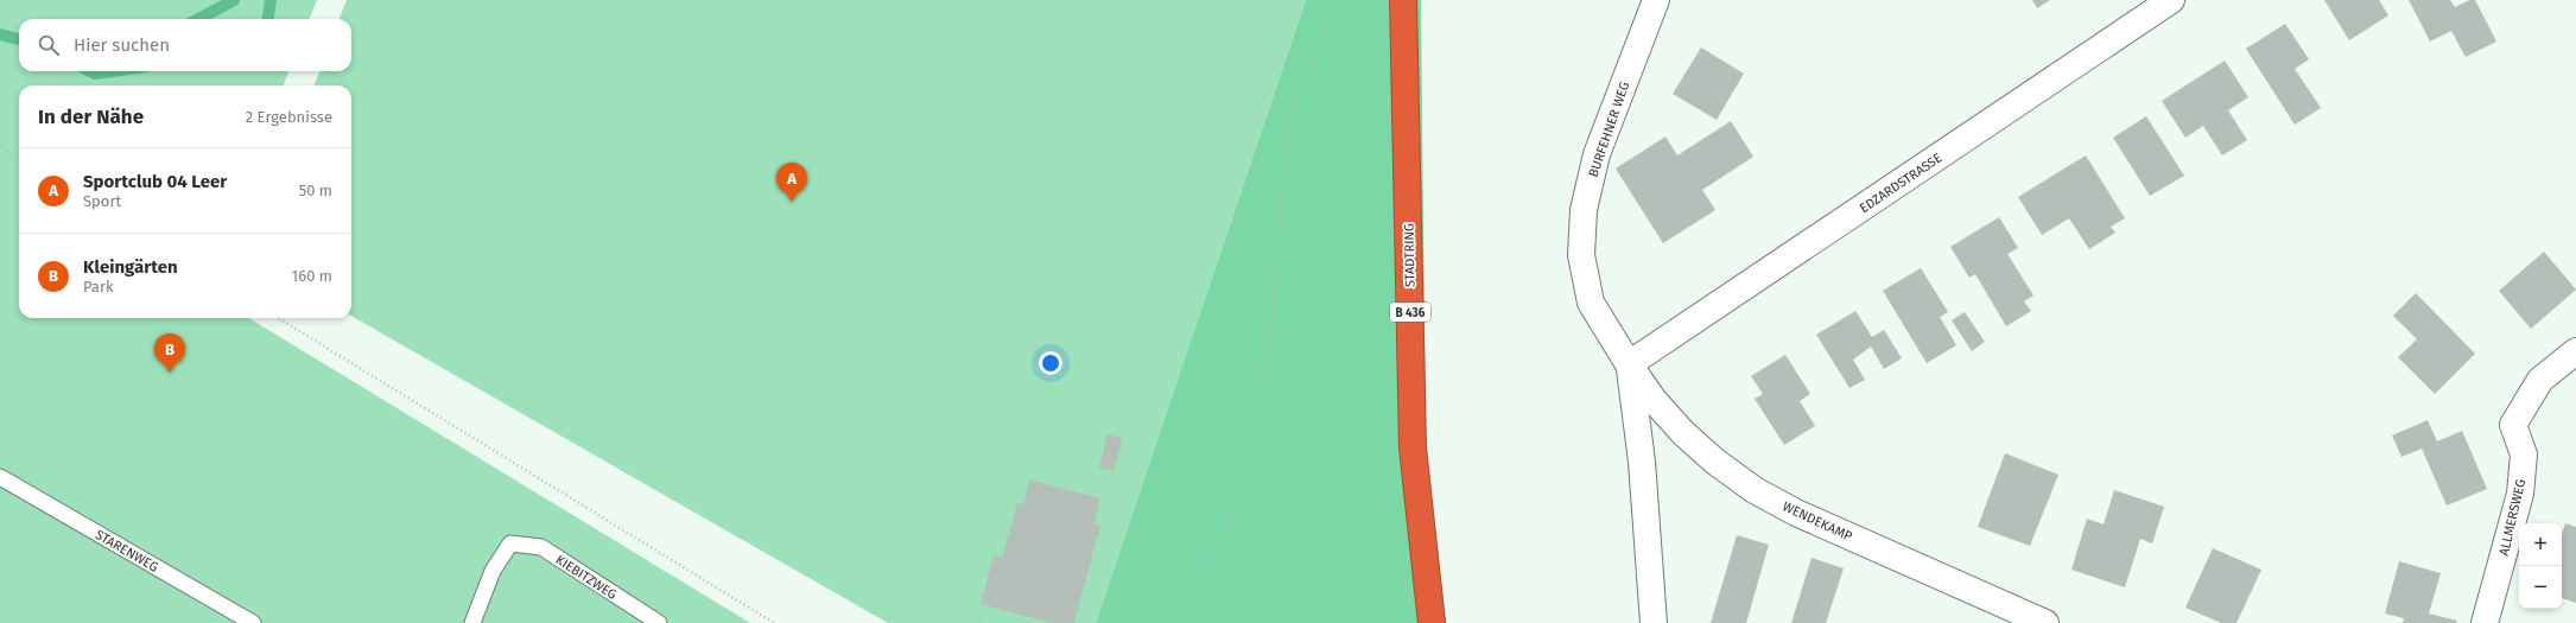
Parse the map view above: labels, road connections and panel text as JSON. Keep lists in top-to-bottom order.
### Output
{
  "streets": {
    "highway": ["STADTRING", "B 436"],
    "street": [
      "BURFEHNER WEG",
      "EDZARDSTRASSE",
      "ALLMERSWEG",
      "WENDEKAMP"
    ],
    "lane": ["STARENWEG", "KIEBITZWEG"]
  },
  "crossings": [
    ["BURFEHNER WEG", "EDZARDSTRASSE"],
    ["BURFEHNER WEG", "WENDEKAMP"],
    ["EDZARDSTRASSE", "WENDEKAMP"]
  ],
  "page": {
    "search": "Hier suchen",
    "heading": ["In der Nähe", "2 Ergebnisse"],
    "list": [
      {
        "mark": "A",
        "name": "Sportclub 04 Leer",
        "note": "Sport",
        "value": "50 m"
      },
      {
        "mark": "B",
        "name": "Kleingärten",
        "note": "Park",
        "value": "160 m"
      }
    ],
    "pins": ["A", "B"],
    "map_buttons": ["+", "−"]
  }
}
